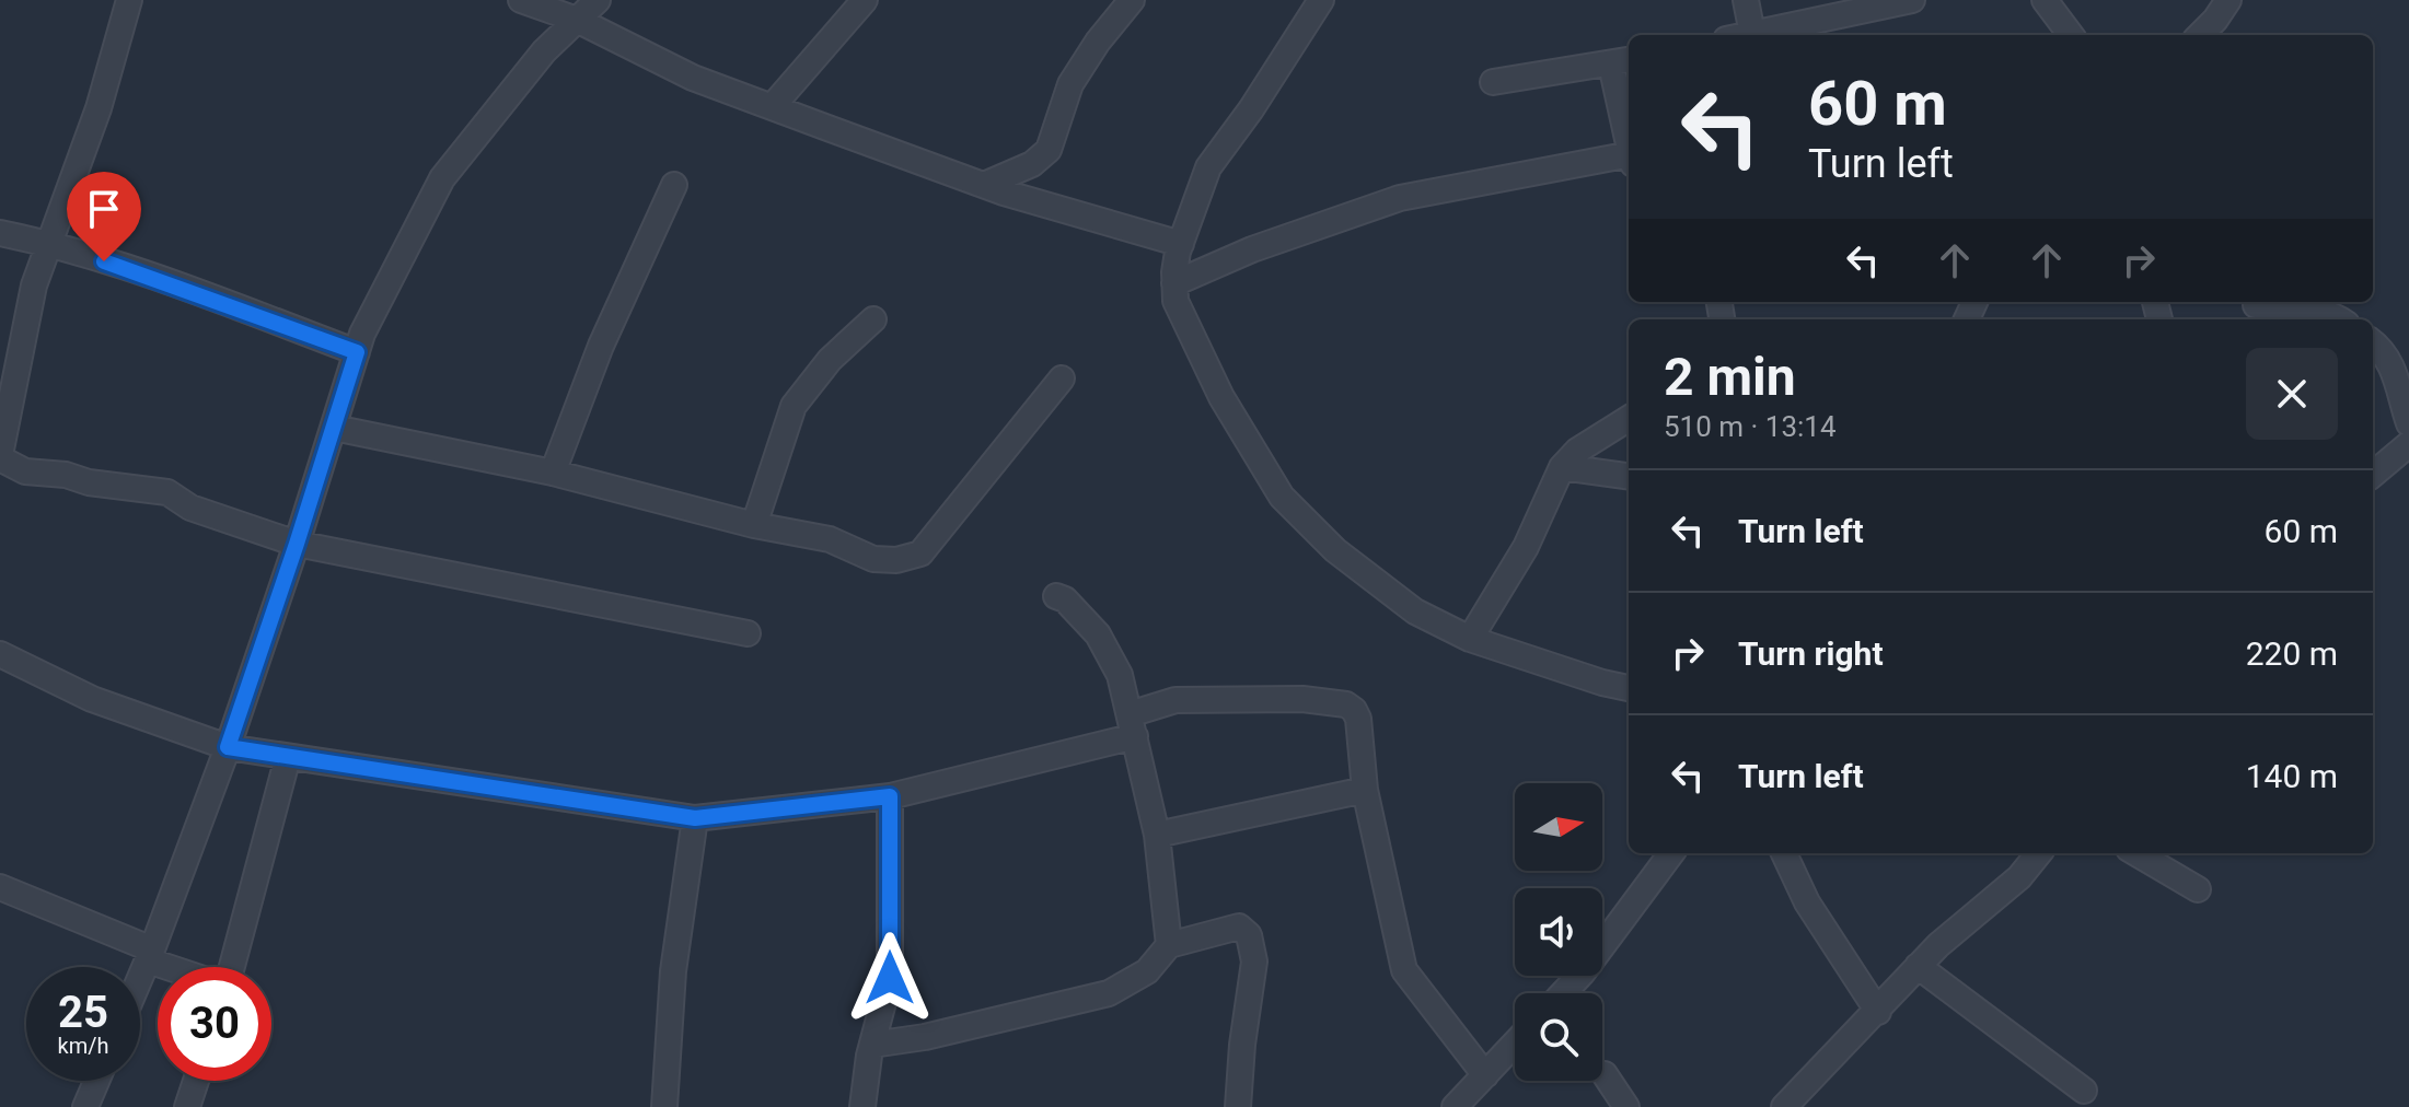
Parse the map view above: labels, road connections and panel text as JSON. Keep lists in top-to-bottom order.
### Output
{
  "north": "right",
  "page": {
    "turn": ["60 m", "Turn left"],
    "heading": ["2 min", "510 m · 13:14"],
    "list": [
      {
        "name": "Turn left",
        "value": "60 m"
      },
      {
        "name": "Turn right",
        "value": "220 m"
      },
      {
        "name": "Turn left",
        "value": "140 m"
      }
    ],
    "speed": "25 km/h",
    "limit": "30"
  }
}
